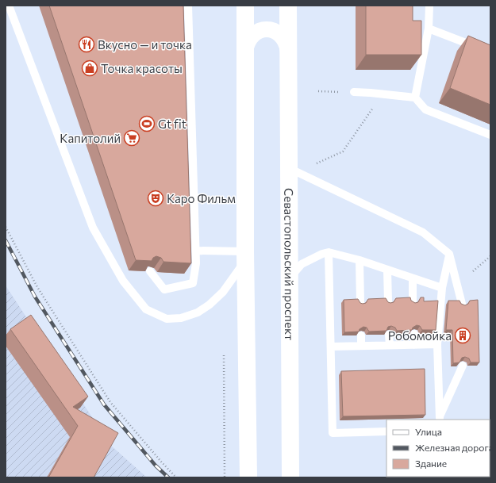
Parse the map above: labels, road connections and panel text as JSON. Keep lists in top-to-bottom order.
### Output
{
  "streets": {
    "main road": ["Севастопольский проспект"]
  },
  "places": {
    "restaurant": ["Вкусно — и точка"],
    "shop": ["Точка красоты"],
    "sports": ["Gt fit"],
    "supermarket": ["Капитолий"],
    "theatre": ["Каро Фильм"],
    "building": ["Робомойка"]
  },
  "legend": ["Улица", "Железная дорога", "Здание"]
}
